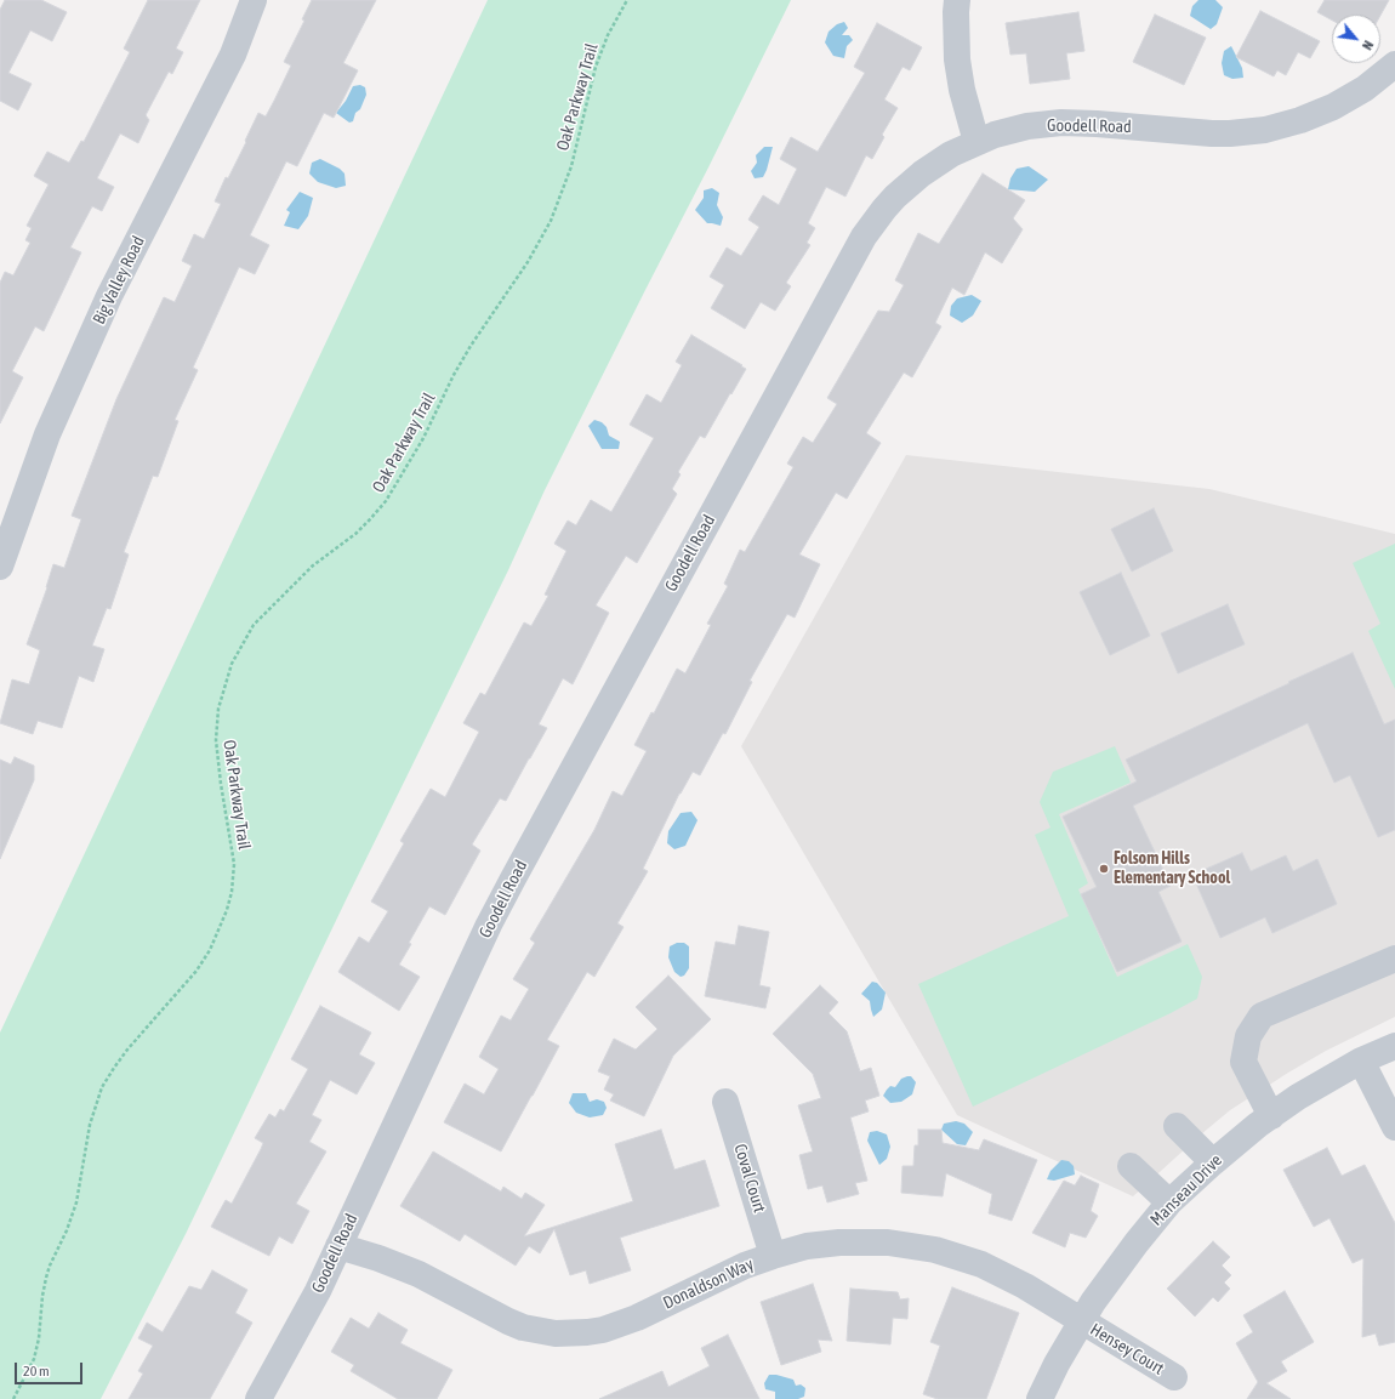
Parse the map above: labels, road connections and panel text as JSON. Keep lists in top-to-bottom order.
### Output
{
  "streets": {
    "street": [
      "Goodell Road",
      "Big Valley Road",
      "Coval Court",
      "Manseau Drive",
      "Donaldson Way",
      "Hensey Court"
    ],
    "path": ["Oak Parkway Trail"]
  },
  "crossings": [
    ["Goodell Road", "Donaldson Way"],
    ["Coval Court", "Donaldson Way"],
    ["Manseau Drive", "Donaldson Way"],
    ["Manseau Drive", "Hensey Court"],
    ["Donaldson Way", "Hensey Court"]
  ],
  "places": ["Folsom Hills Elementary School"],
  "scale_bar": "20 m",
  "north": "bottom right"
}
